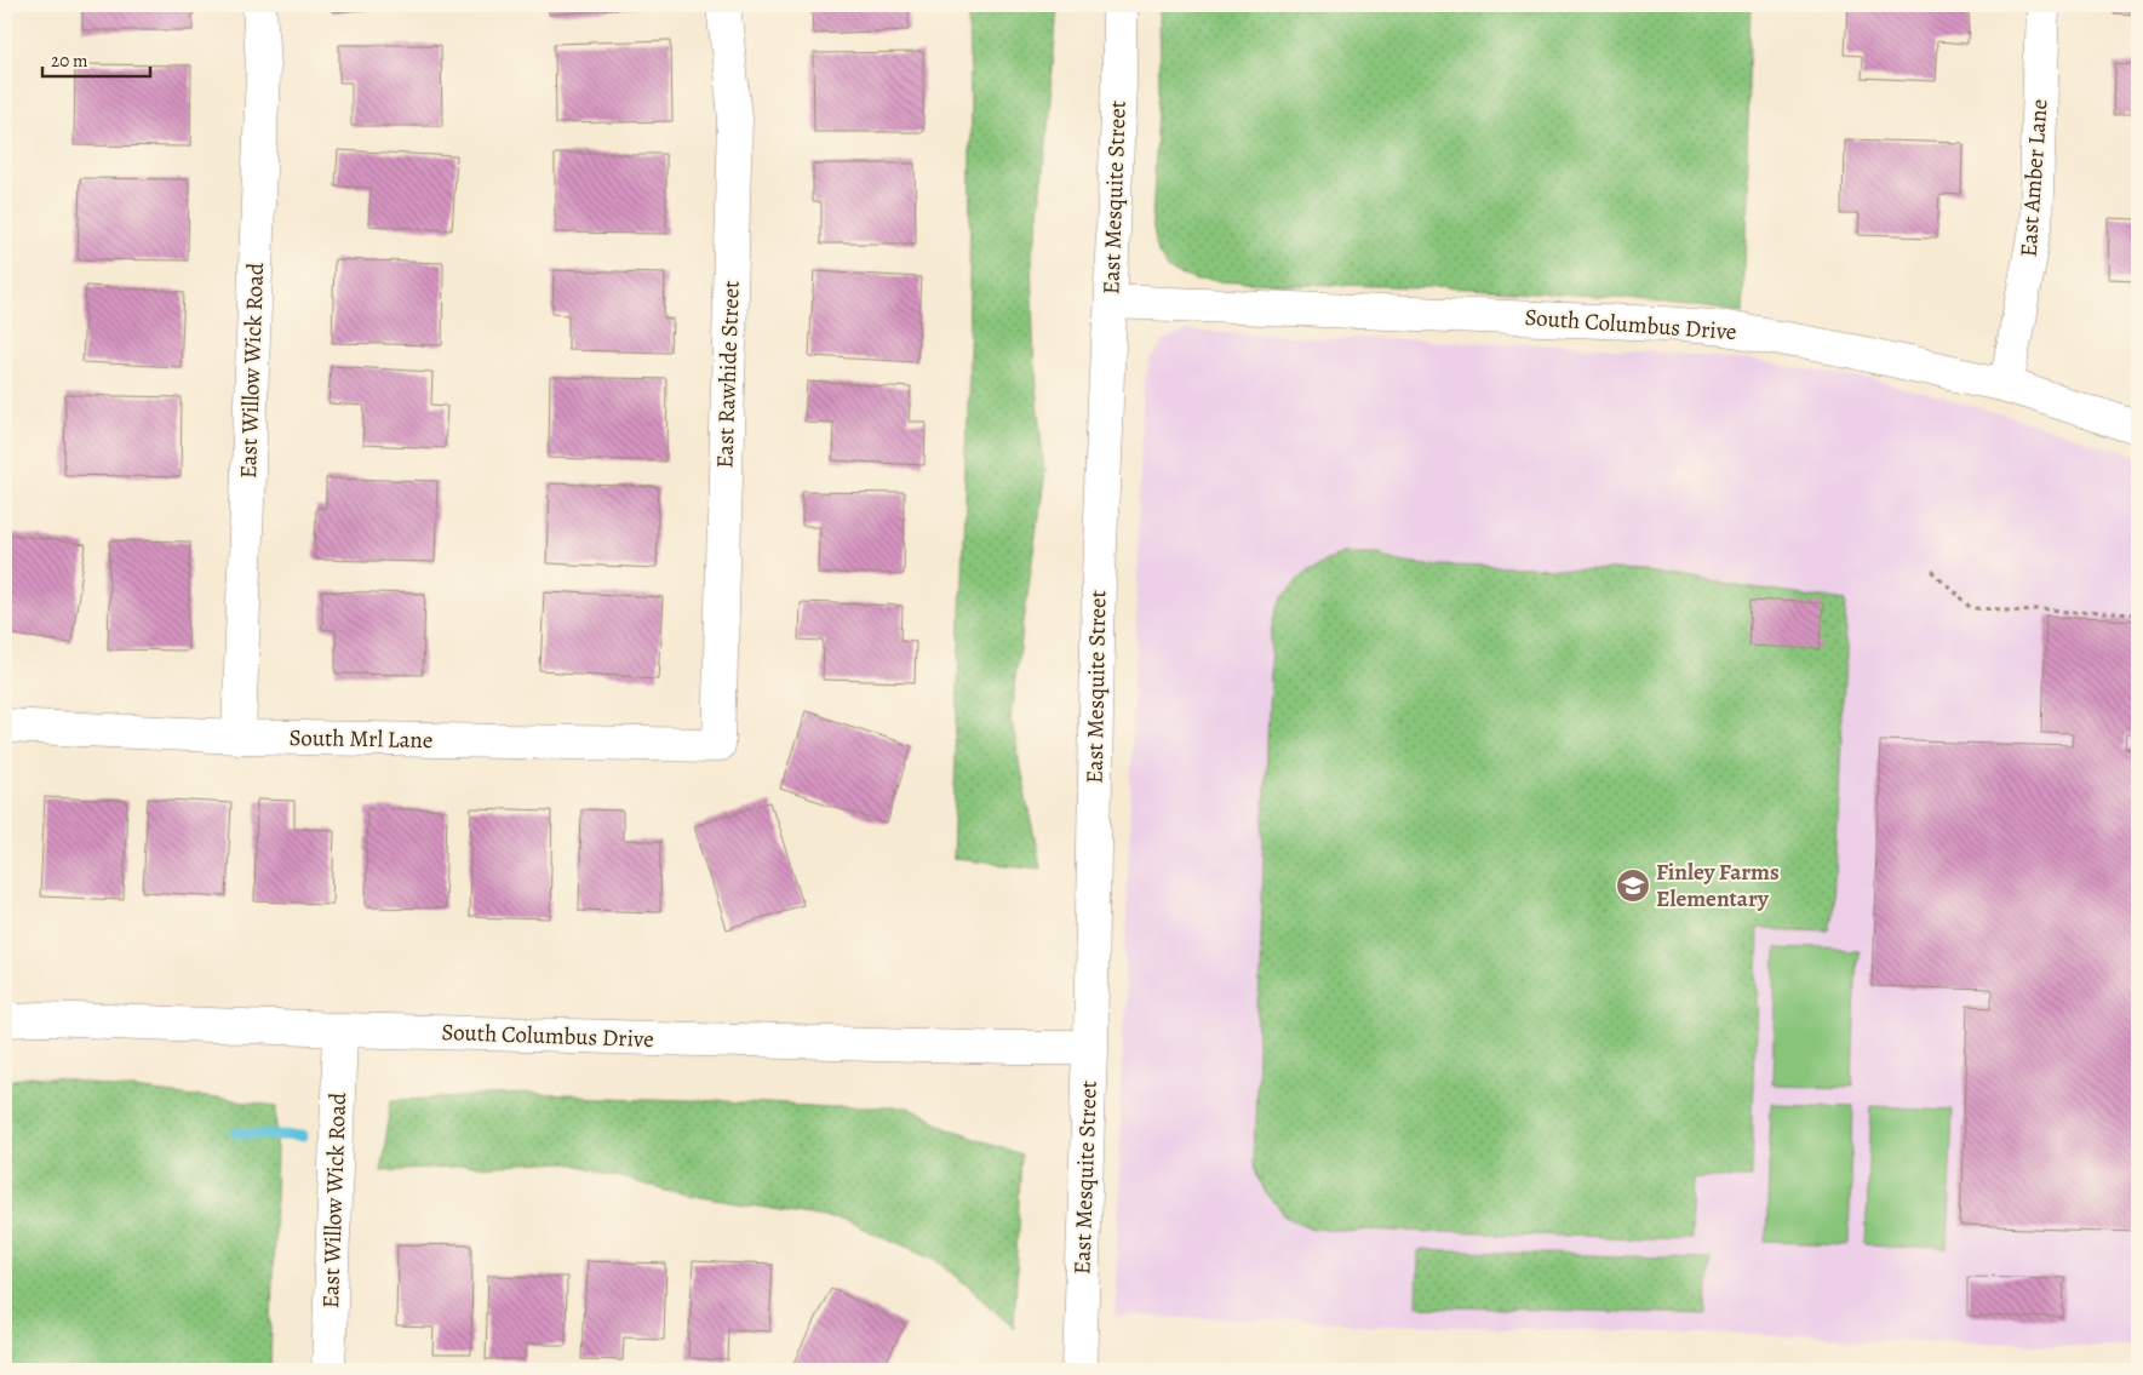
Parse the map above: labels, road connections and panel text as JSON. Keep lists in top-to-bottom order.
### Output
{
  "streets": {
    "street": [
      "East Amber Lane",
      "East Mesquite Street",
      "South Columbus Drive",
      "East Willow Wick Road",
      "East Rawhide Street",
      "South Mrl Lane"
    ]
  },
  "crossings": [
    ["East Amber Lane", "South Columbus Drive"],
    ["East Mesquite Street", "South Columbus Drive"],
    ["South Columbus Drive", "East Willow Wick Road"],
    ["East Willow Wick Road", "South Mrl Lane"],
    ["East Rawhide Street", "South Mrl Lane"]
  ],
  "places": {
    "school or university": ["Finley Farms Elementary"]
  },
  "scale_bar": "20 m"
}
